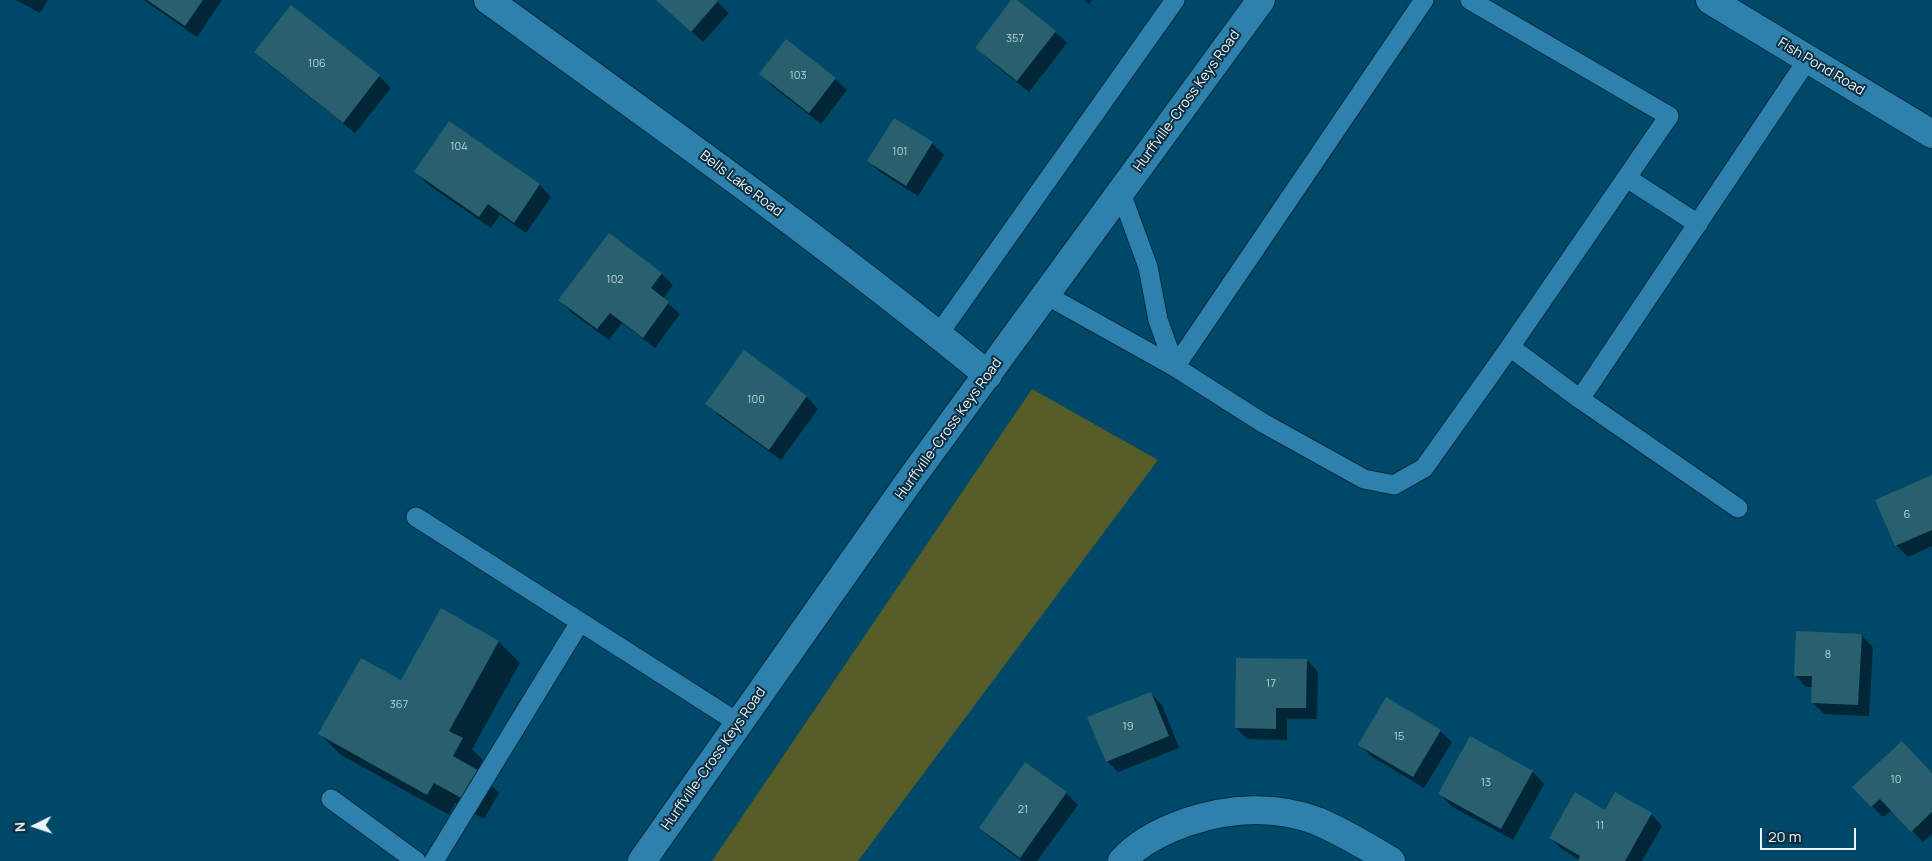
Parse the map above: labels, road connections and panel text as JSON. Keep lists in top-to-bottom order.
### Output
{
  "streets": {
    "street": ["Fish Pond Road", "Hurffville-Cross Keys Road", "Bells Lake Road"]
  },
  "crossings": [
    ["Hurffville-Cross Keys Road", "Bells Lake Road"]
  ],
  "house_numbers": [
    "357",
    "106",
    "103",
    "104",
    "101",
    "102",
    "100",
    "6",
    "8",
    "17",
    "367",
    "19",
    "15",
    "10",
    "13",
    "21",
    "11"
  ],
  "scale_bar": "20 m",
  "north": "left"
}
